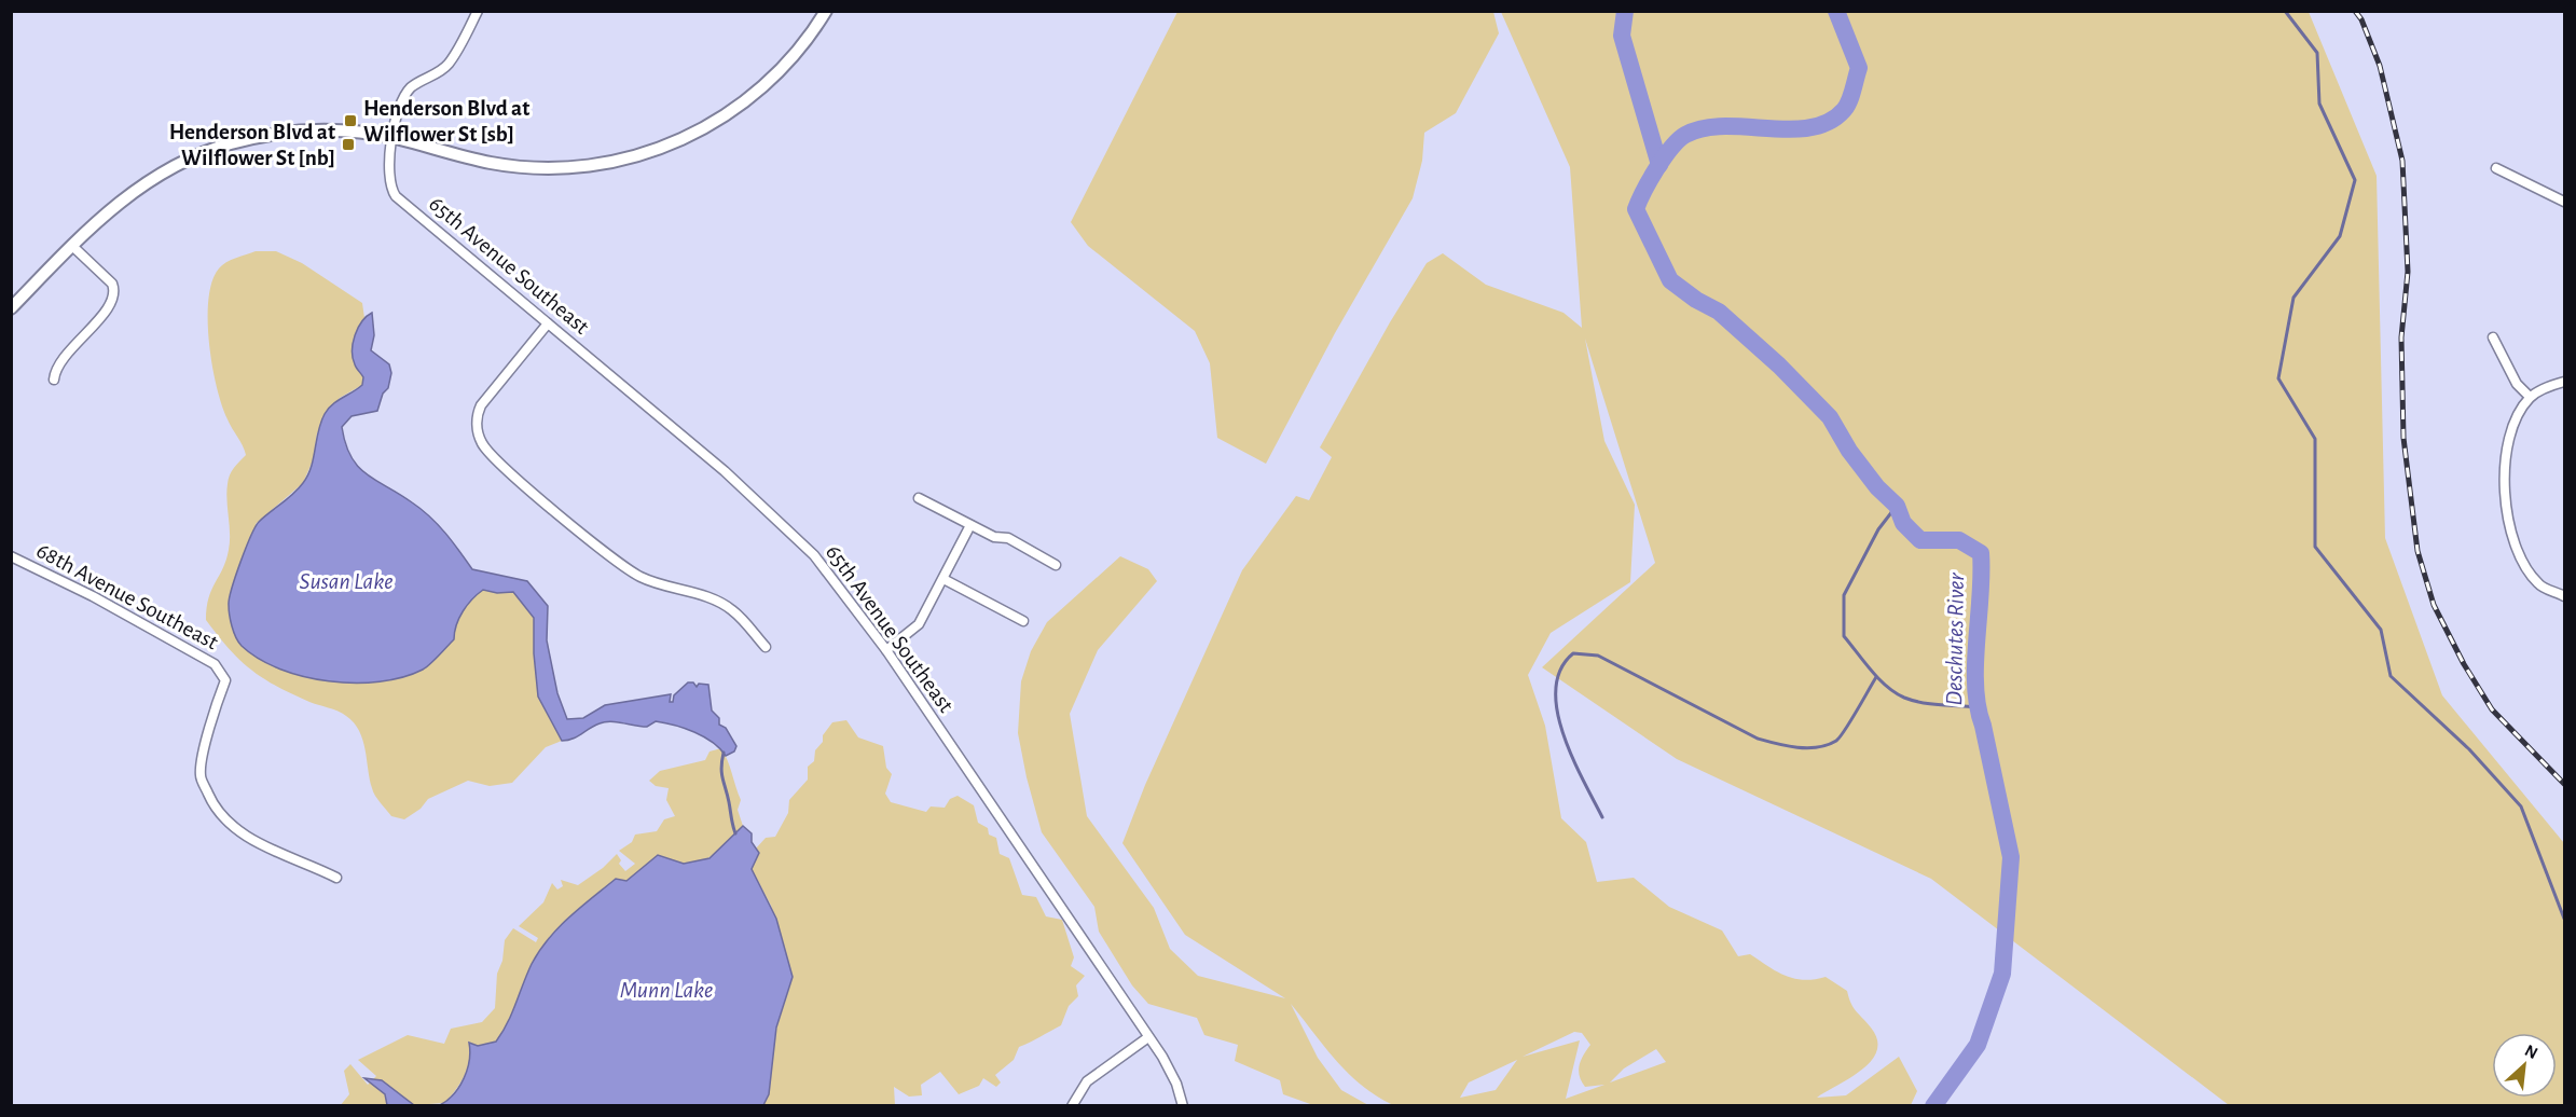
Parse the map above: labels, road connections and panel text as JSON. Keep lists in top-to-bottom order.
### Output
{
  "streets": {
    "street": ["65th Avenue Southeast", "68th Avenue Southeast"]
  },
  "water": ["Susan Lake", "Deschutes River", "Munn Lake"],
  "places": {
    "transit": ["Henderson Blvd at Wilflower St [sb]", "Henderson Blvd at Wilflower St [nb]"]
  },
  "north": "top right"
}
